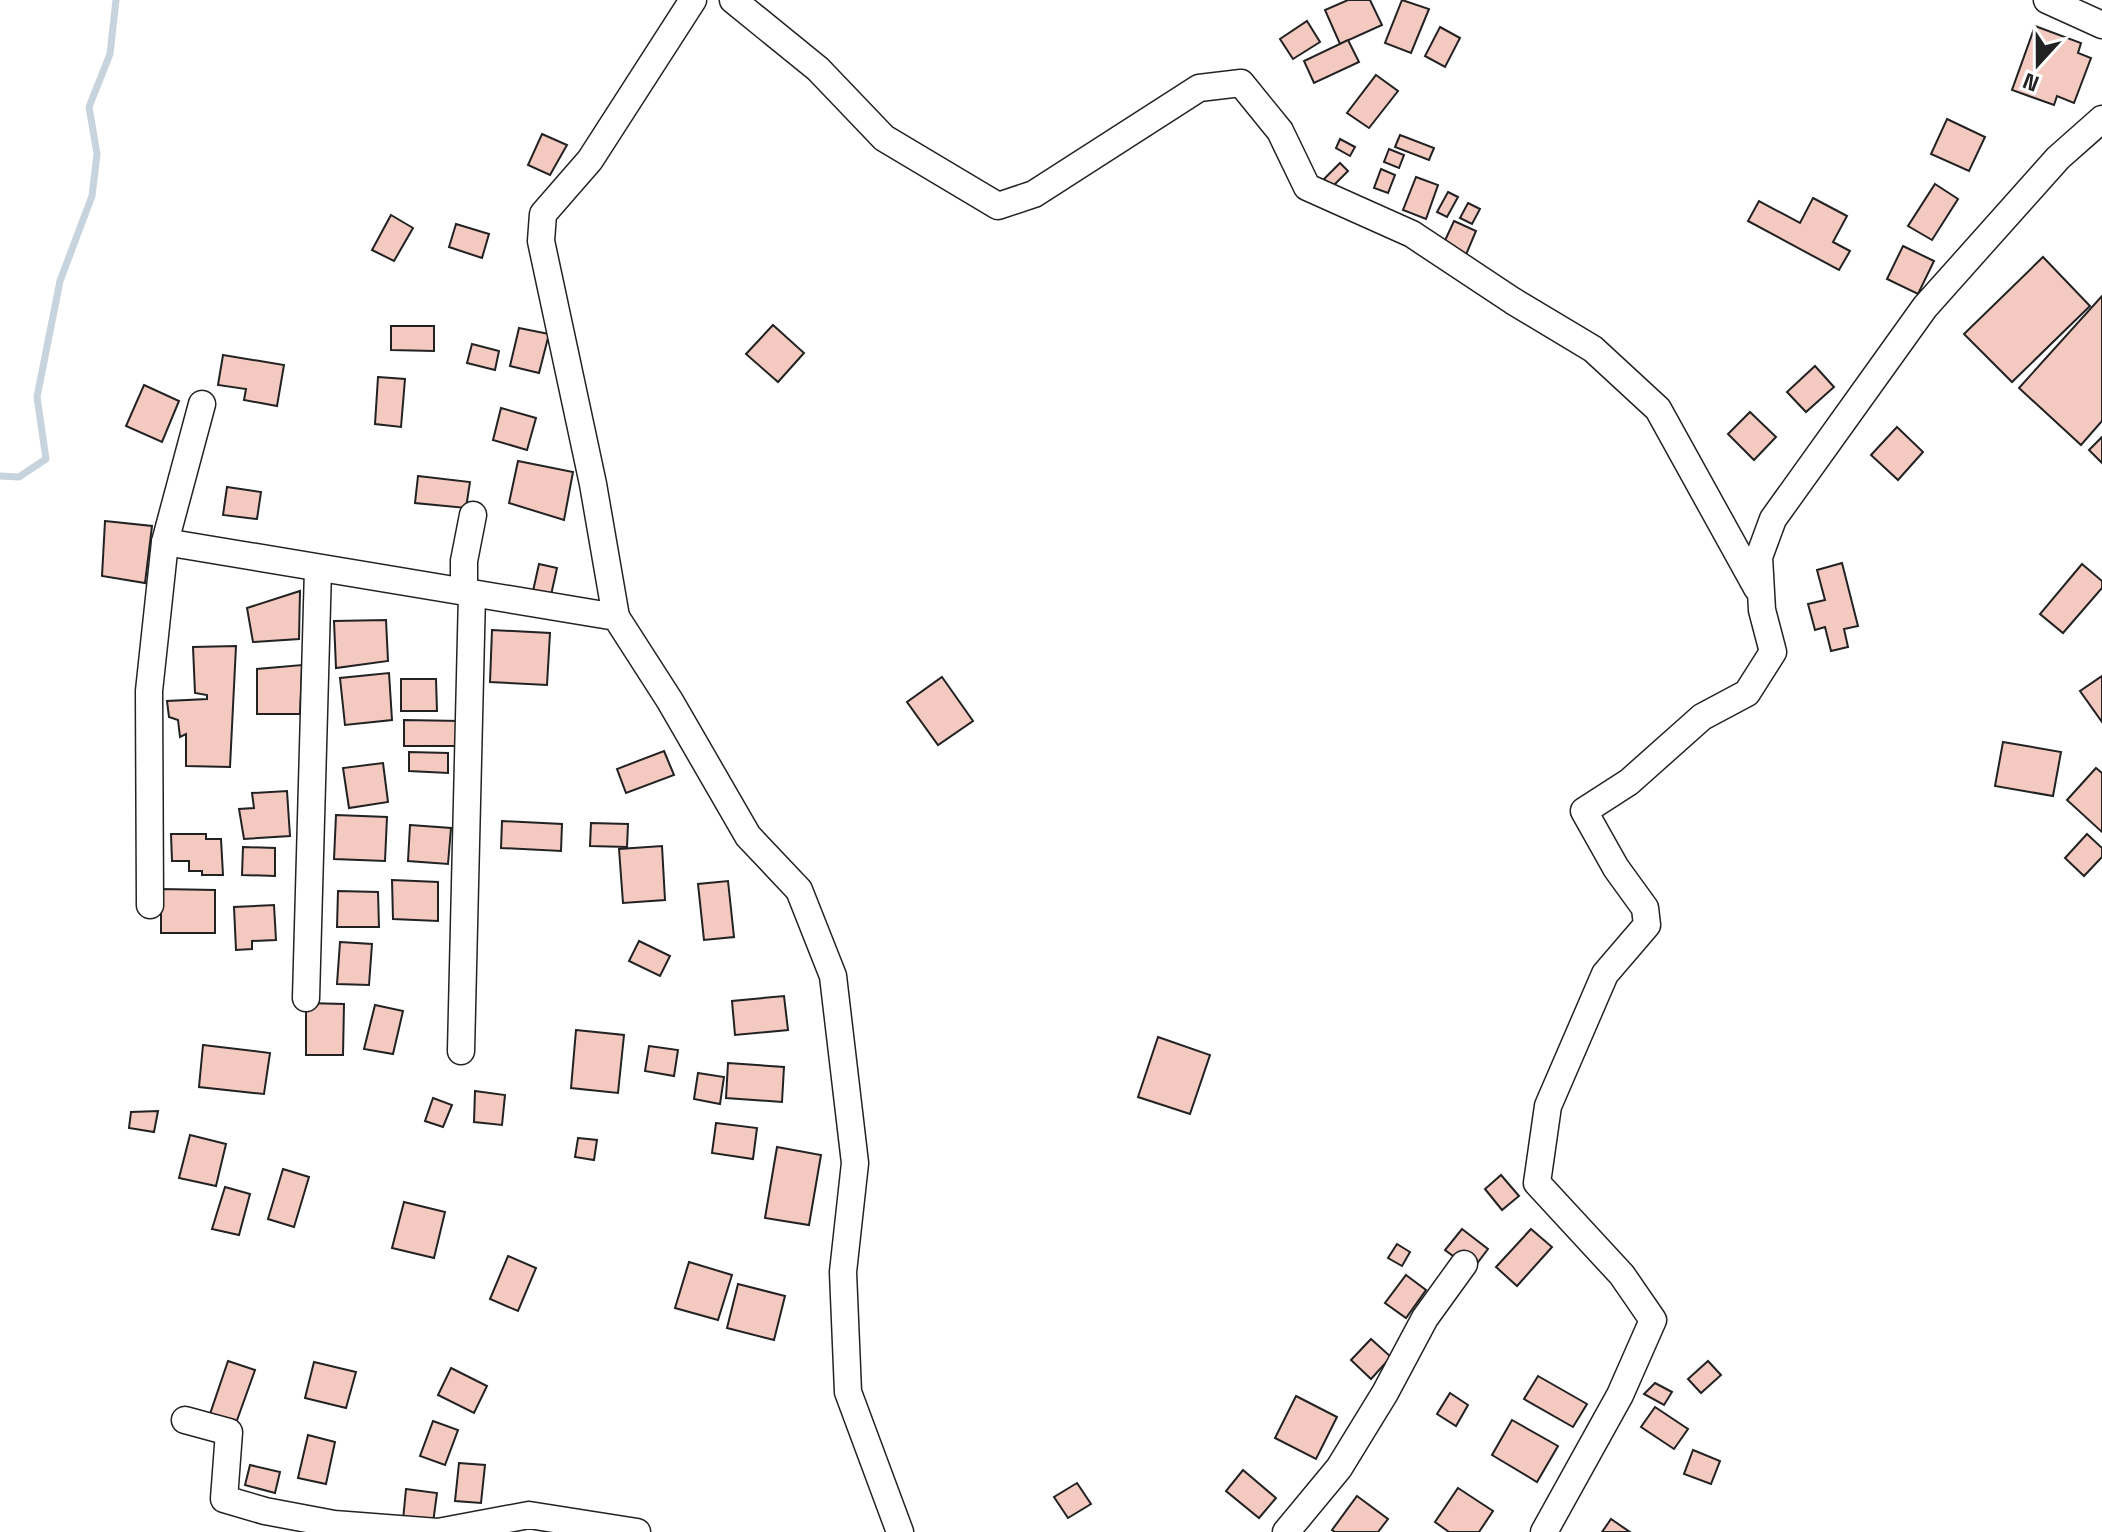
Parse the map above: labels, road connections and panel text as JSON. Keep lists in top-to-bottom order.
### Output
{
  "north": "bottom"
}
